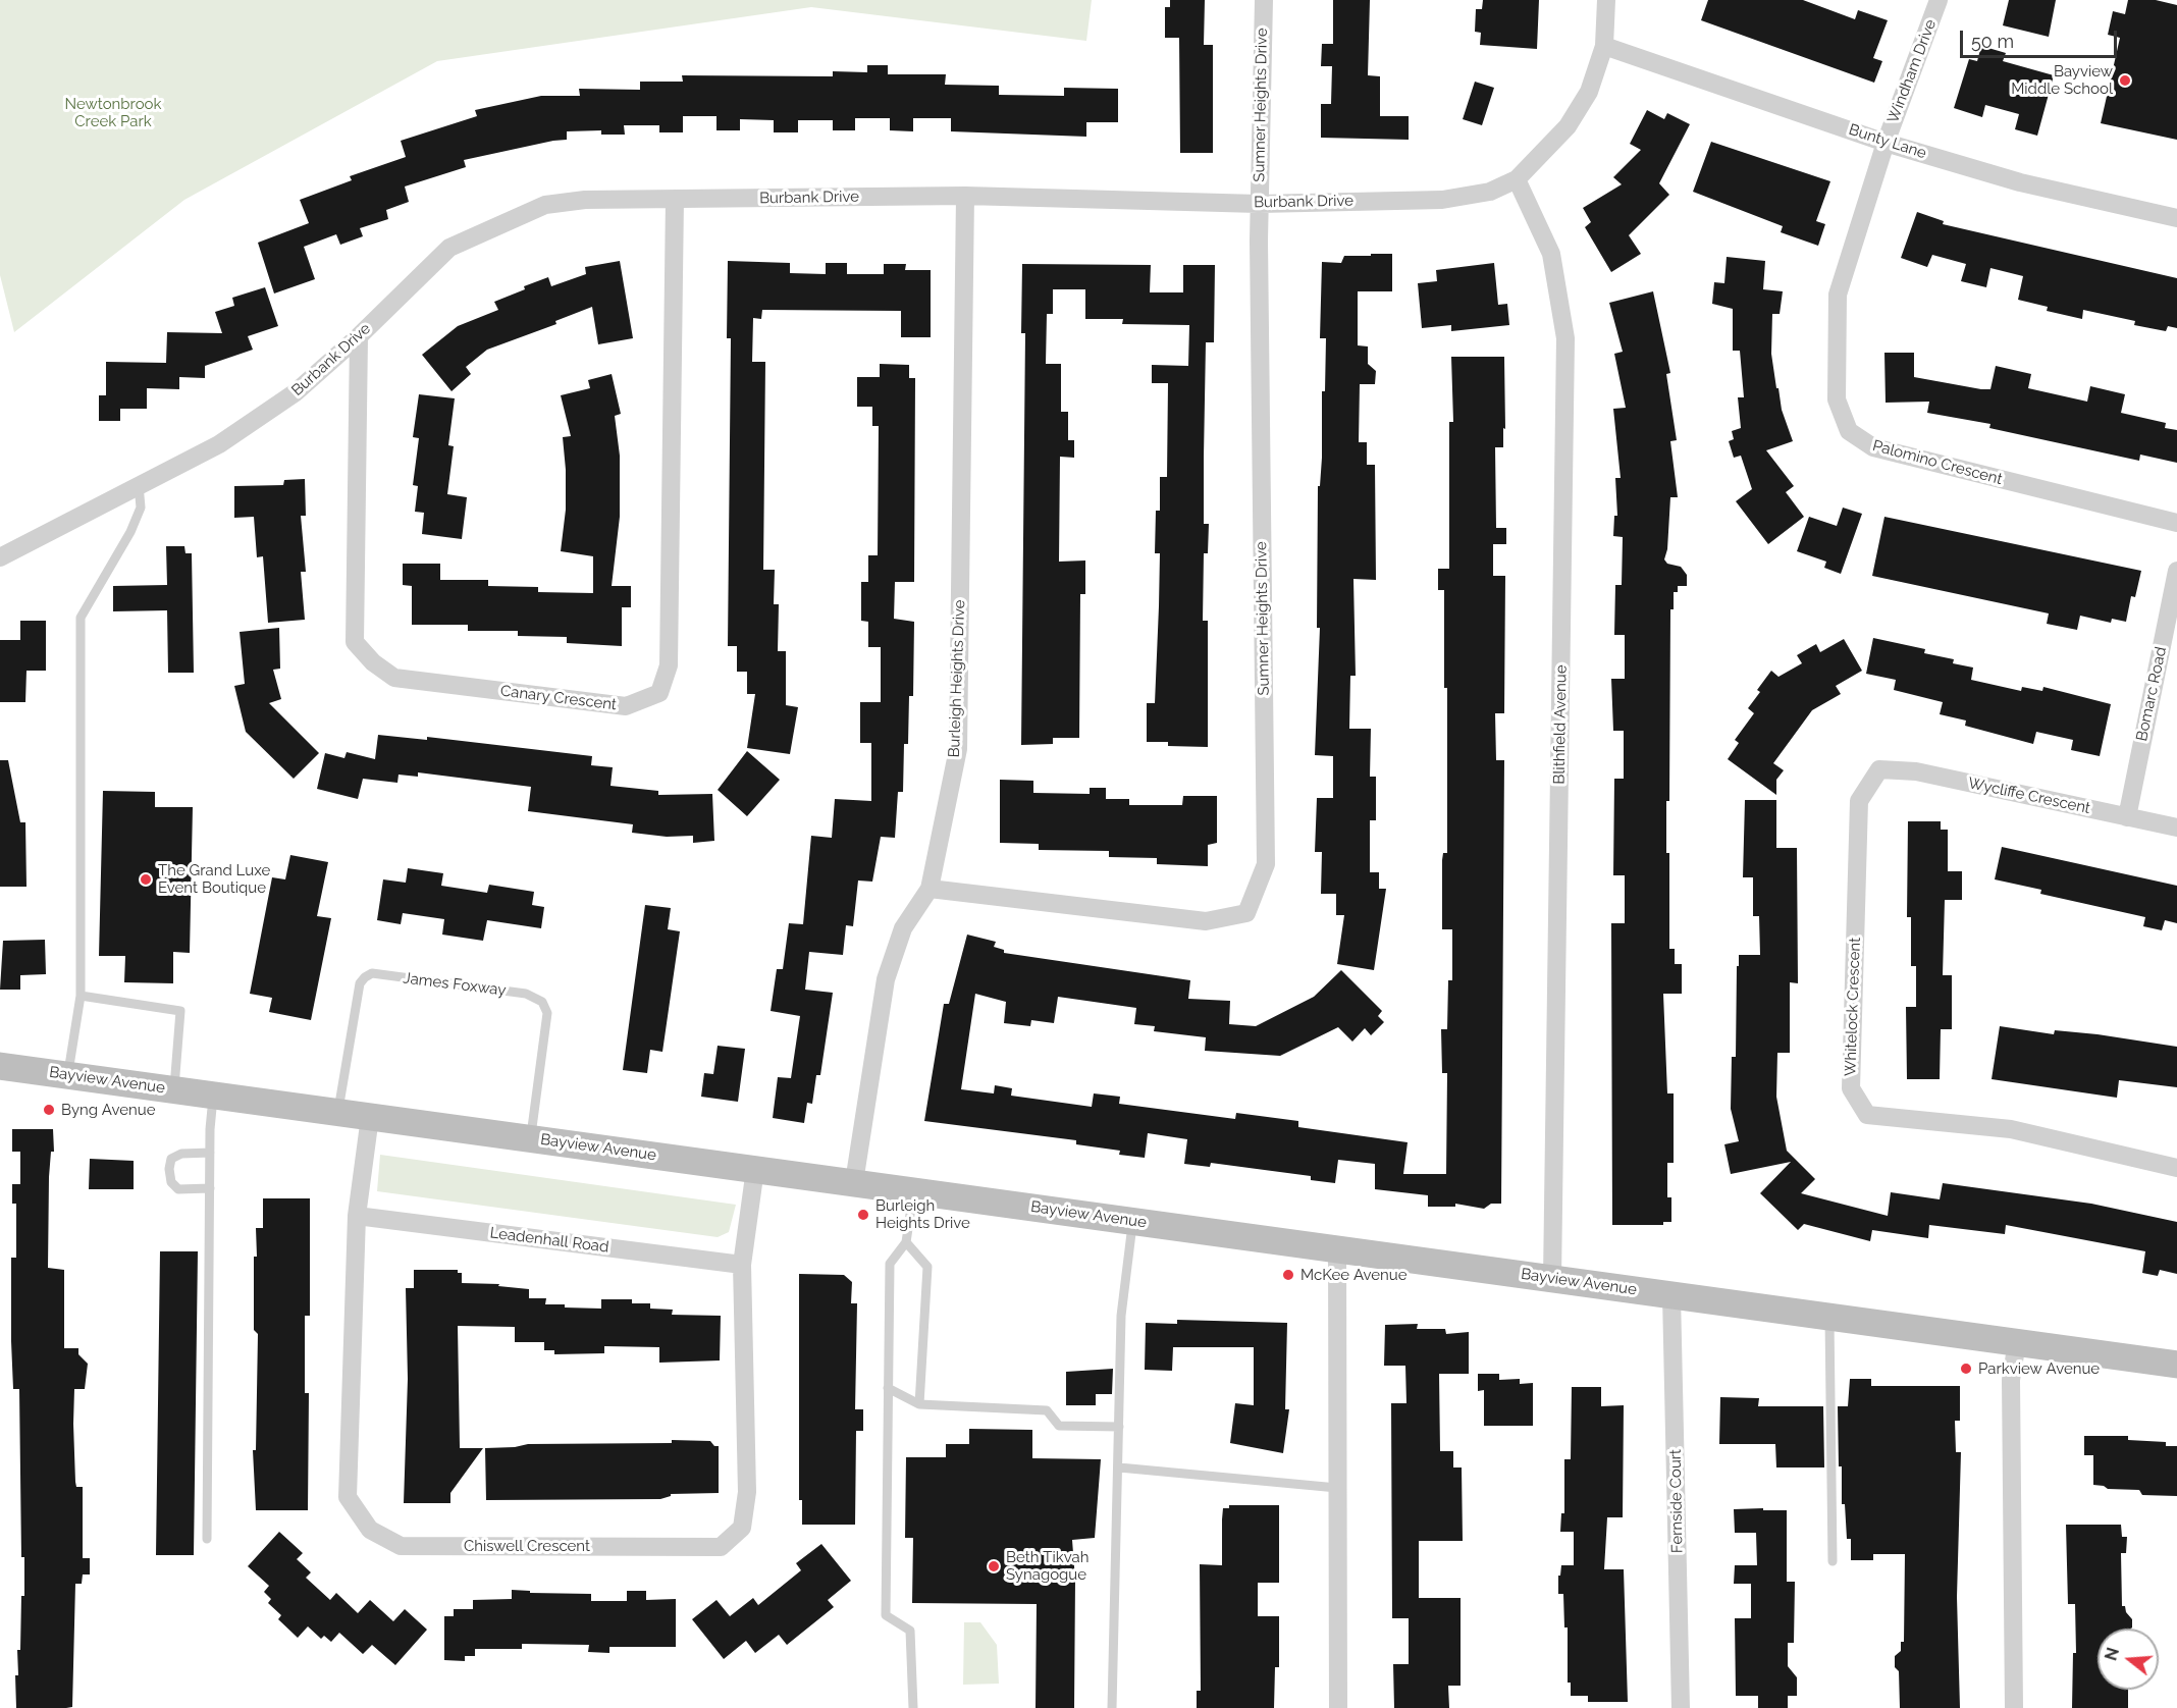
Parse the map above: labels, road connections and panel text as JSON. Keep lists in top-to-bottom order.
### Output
{
  "streets": {
    "main road": ["Bayview Avenue"],
    "street": [
      "Windham Drive",
      "Sumner Heights Drive",
      "Bunty Lane",
      "Burbank Drive",
      "Palomino Crescent",
      "Burleigh Heights Drive",
      "Bomarc Road",
      "Canary Crescent",
      "Blithfield Avenue",
      "Wycliffe Crescent",
      "Whitelock Crescent",
      "Leadenhall Road",
      "Fernside Court",
      "Chiswell Crescent"
    ],
    "lane": ["James Foxway"]
  },
  "crossings": [
    ["Windham Drive", "Bunty Lane"],
    ["Windham Drive", "Palomino Crescent"],
    ["Sumner Heights Drive", "Burbank Drive"],
    ["Sumner Heights Drive", "Burleigh Heights Drive"],
    ["Bunty Lane", "Burbank Drive"],
    ["Bunty Lane", "Palomino Crescent"],
    ["Burbank Drive", "Burleigh Heights Drive"],
    ["Burbank Drive", "Canary Crescent"],
    ["Burbank Drive", "Blithfield Avenue"],
    ["Burleigh Heights Drive", "Bayview Avenue"],
    ["Bomarc Road", "Wycliffe Crescent"],
    ["Blithfield Avenue", "Bayview Avenue"],
    ["Wycliffe Crescent", "Whitelock Crescent"],
    ["James Foxway", "Bayview Avenue"],
    ["Bayview Avenue", "Fernside Court"],
    ["Bayview Avenue", "Chiswell Crescent"],
    ["Leadenhall Road", "Chiswell Crescent"]
  ],
  "parks": ["Newtonbrook Creek Park"],
  "places": [
    "Bayview Middle School",
    "The Grand Luxe Event Boutique",
    "Byng Avenue",
    "Burleigh Heights Drive",
    "McKee Avenue",
    "Parkview Avenue",
    "Beth Tikvah Synagogue"
  ],
  "scale_bar": "50 m",
  "north": "left"
}
